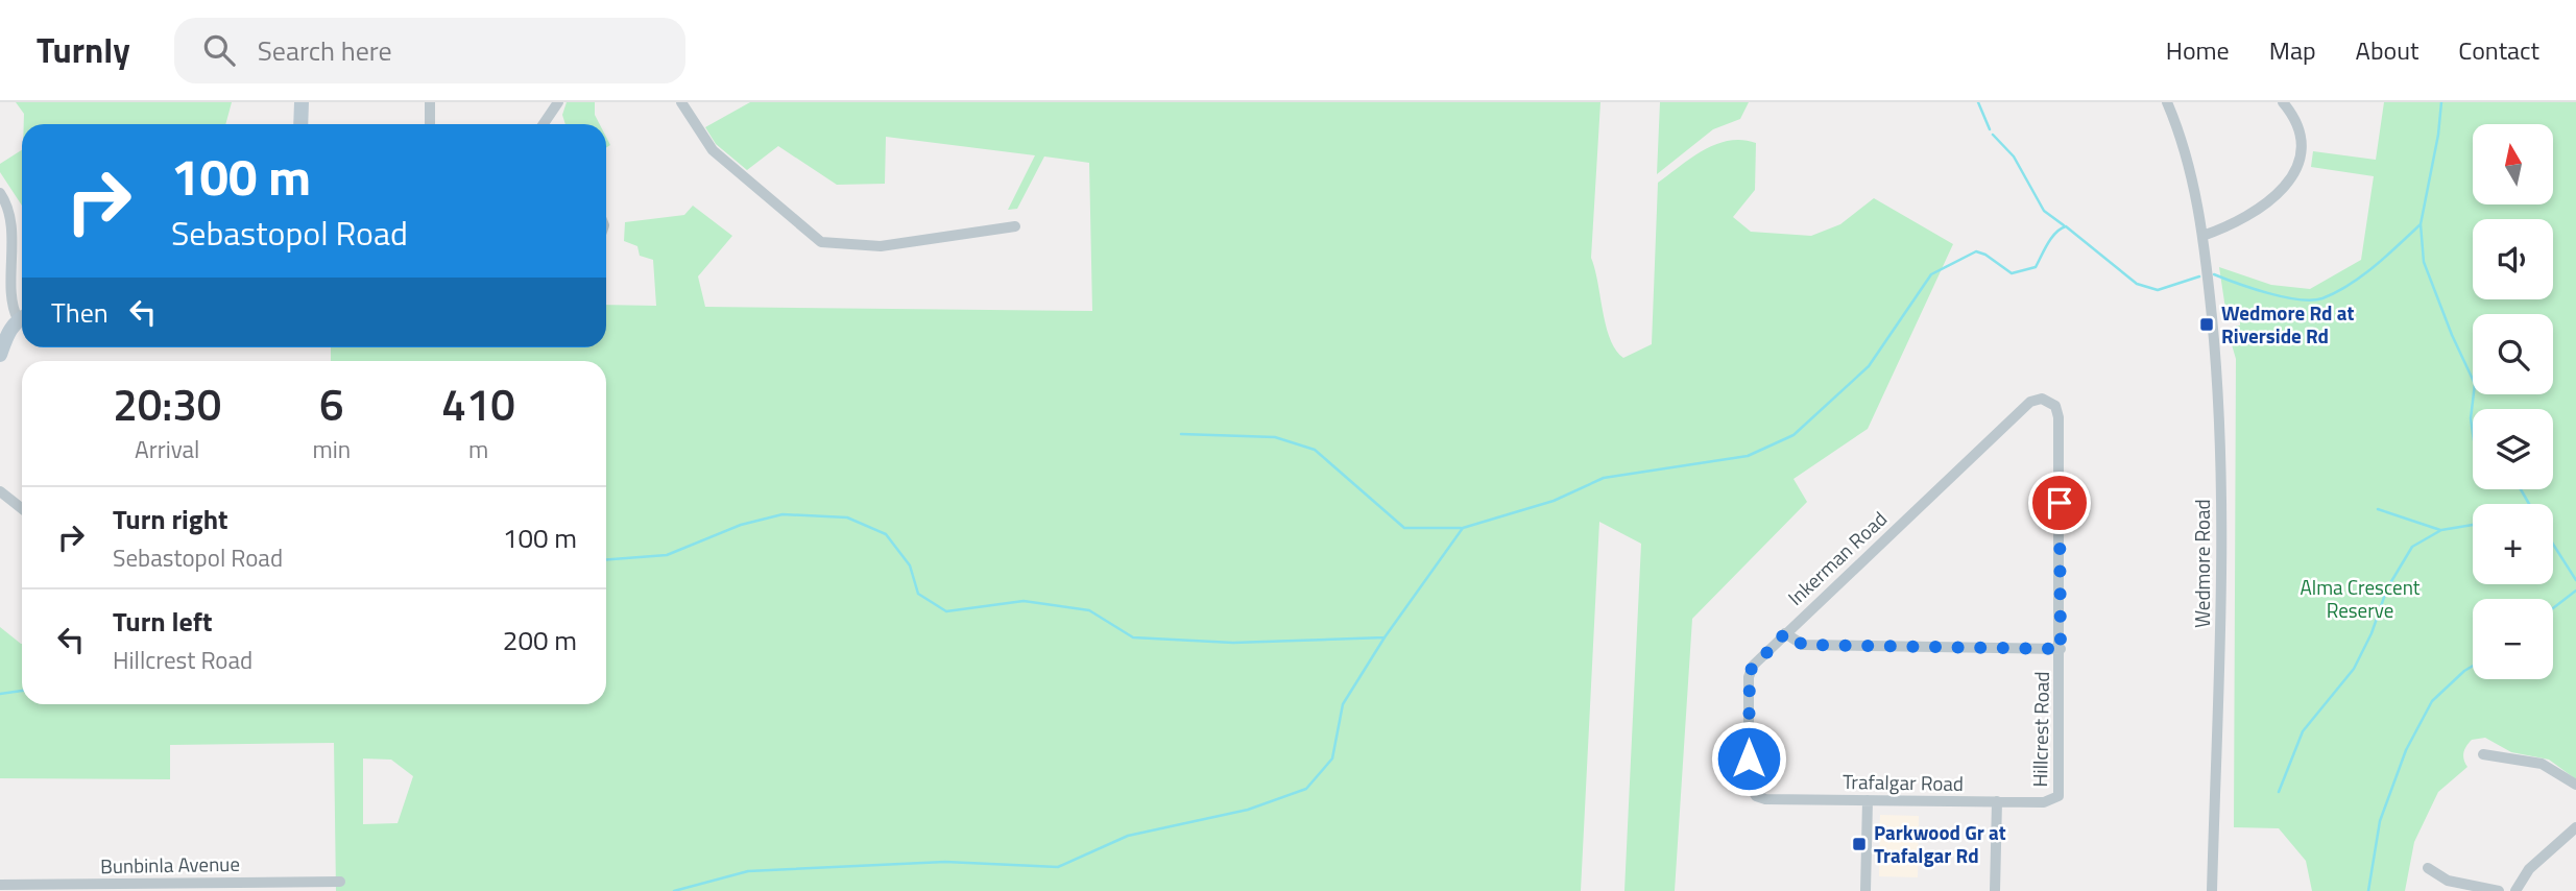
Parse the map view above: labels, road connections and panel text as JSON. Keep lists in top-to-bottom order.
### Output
{
  "streets": {
    "street": [
      "Inkerman Road",
      "Wedmore Road",
      "Hillcrest Road",
      "Trafalgar Road",
      "Bunbinla Avenue"
    ]
  },
  "crossings": [
    ["Inkerman Road", "Hillcrest Road"],
    ["Inkerman Road", "Trafalgar Road"],
    ["Hillcrest Road", "Trafalgar Road"]
  ],
  "parks": ["Alma Crescent Reserve"],
  "places": {
    "transit": ["Wedmore Rd at Riverside Rd", "Parkwood Gr at Trafalgar Rd"]
  },
  "north": "top",
  "page": {
    "header": "Turnly",
    "search": "Search here",
    "nav": [
      "Home",
      "Map",
      "About",
      "Contact"
    ],
    "map_buttons": ["+", "−"],
    "turn": ["100 m", "Sebastopol Road"],
    "then": "Then",
    "eta": [
      "20:30",
      "Arrival",
      "6",
      "min",
      "410",
      "m"
    ],
    "list": [
      {
        "name": "Turn right",
        "note": "Sebastopol Road",
        "value": "100 m"
      },
      {
        "name": "Turn left",
        "note": "Hillcrest Road",
        "value": "200 m"
      }
    ]
  }
}
